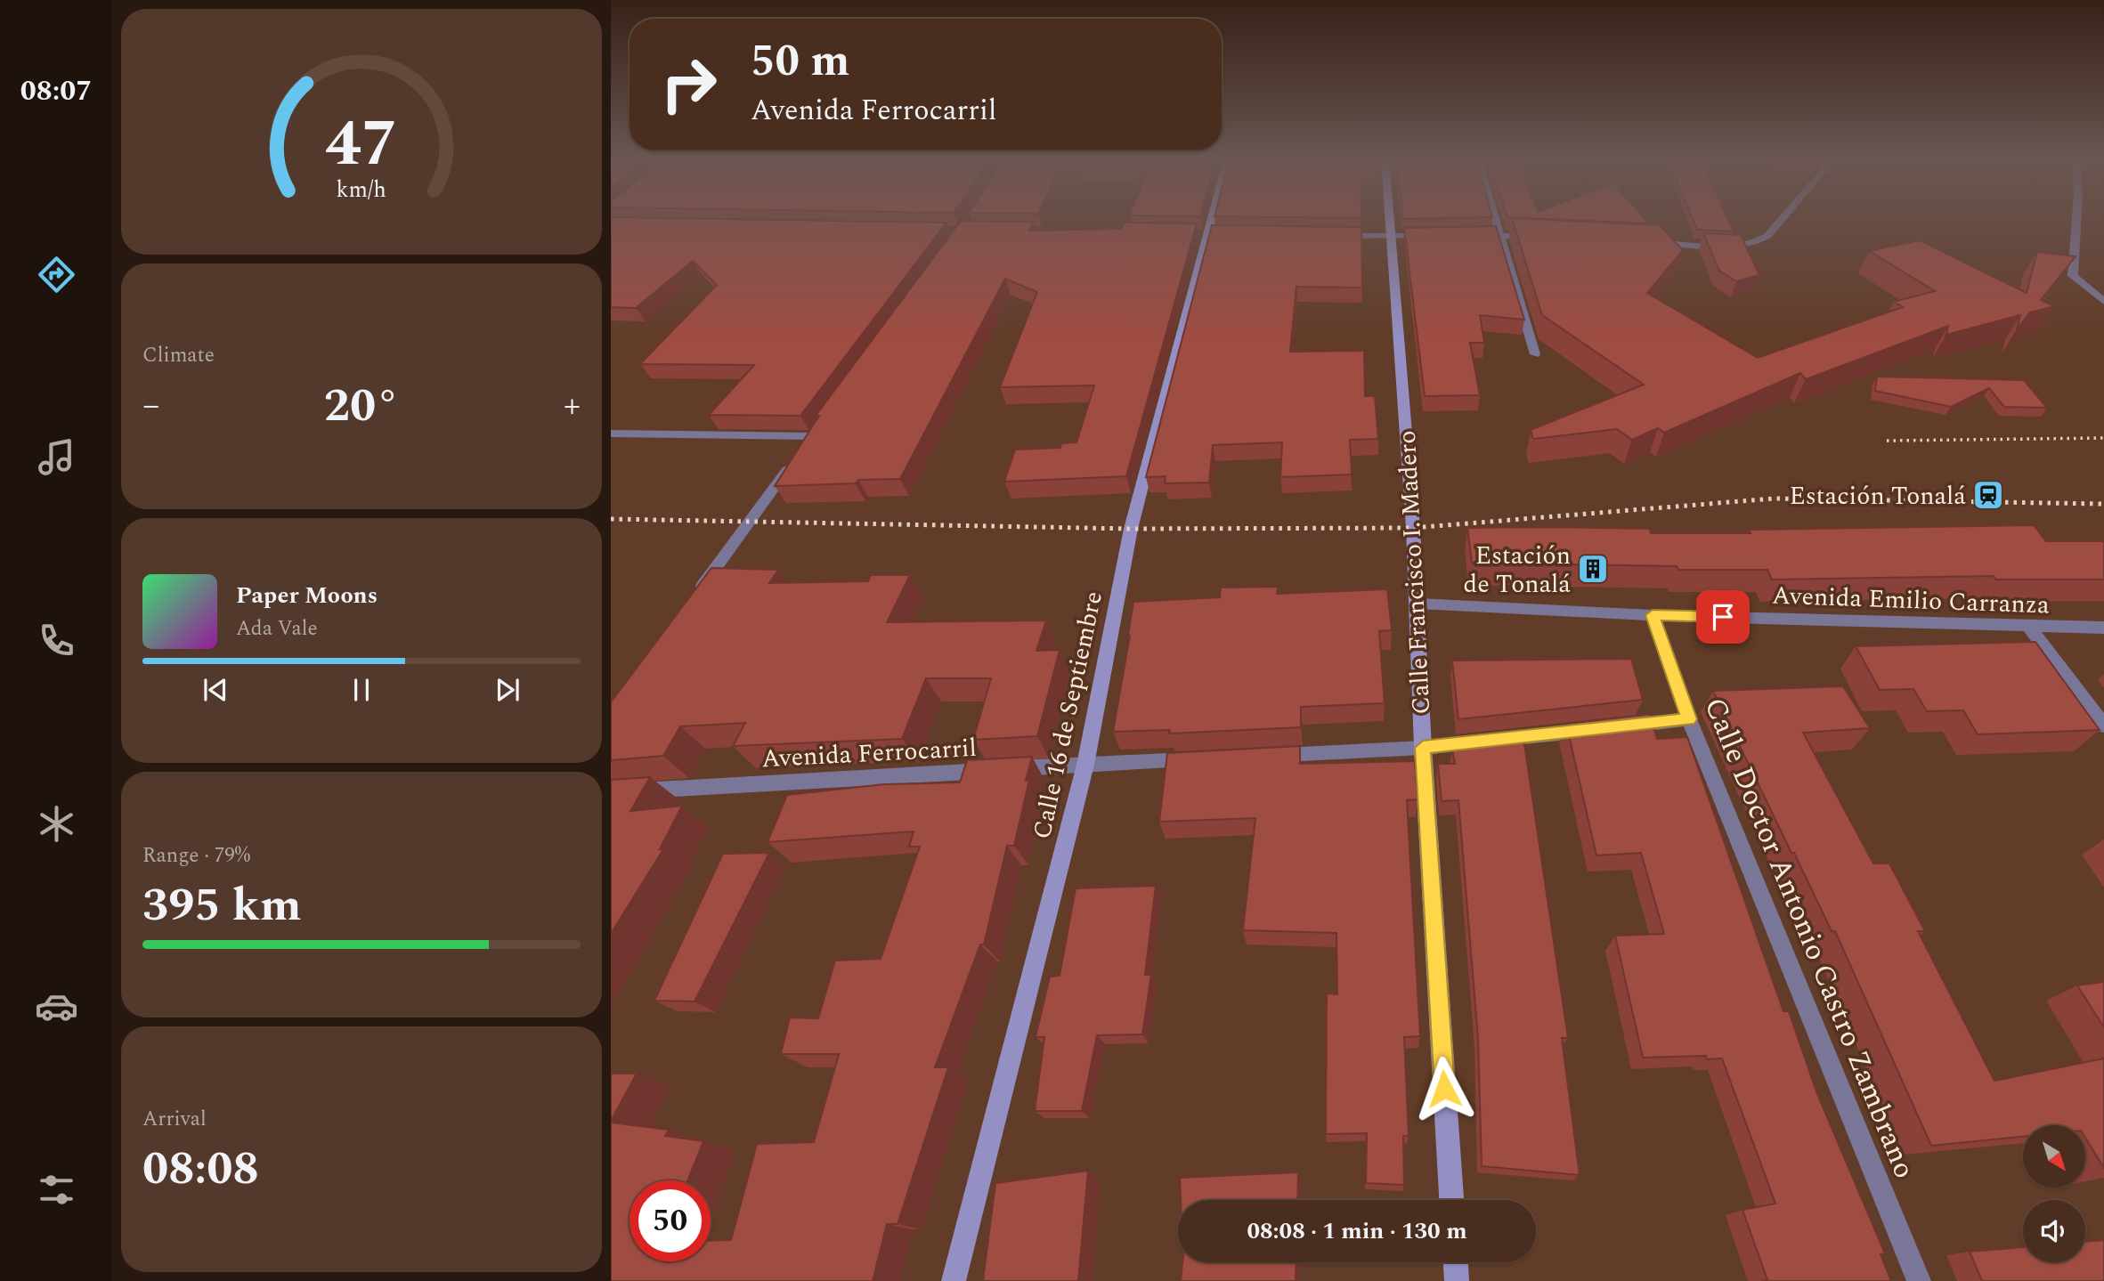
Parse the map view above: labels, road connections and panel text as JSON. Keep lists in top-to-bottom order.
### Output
{
  "streets": {
    "main road": ["Calle Francisco I. Madero", "Calle 16 de Septiembre"],
    "street": ["Avenida Emilio Carranza", "Avenida Ferrocarril", "Calle Doctor Antonio Castro Zambrano"]
  },
  "crossings": [
    ["Calle Francisco I. Madero", "Avenida Emilio Carranza"],
    ["Avenida Emilio Carranza", "Calle Doctor Antonio Castro Zambrano"],
    ["Calle 16 de Septiembre", "Avenida Ferrocarril"]
  ],
  "places": {
    "station": ["Estación Tonalá"],
    "building": ["Estación de Tonalá"]
  },
  "north": "bottom right",
  "page": {
    "tabs": "08:07",
    "turn": ["50 m", "Avenida Ferrocarril"],
    "tile": [
      "Climate",
      ["Range · 79%", "395 km"],
      ["Arrival", "08:08"]
    ],
    "heat": ["−", "20°", "+"],
    "song": ["Paper Moons", "Ada Vale"],
    "limit": "50",
    "trip": "08:08 · 1 min · 130 m",
    "gauge": ["47", "km/h"]
  }
}
